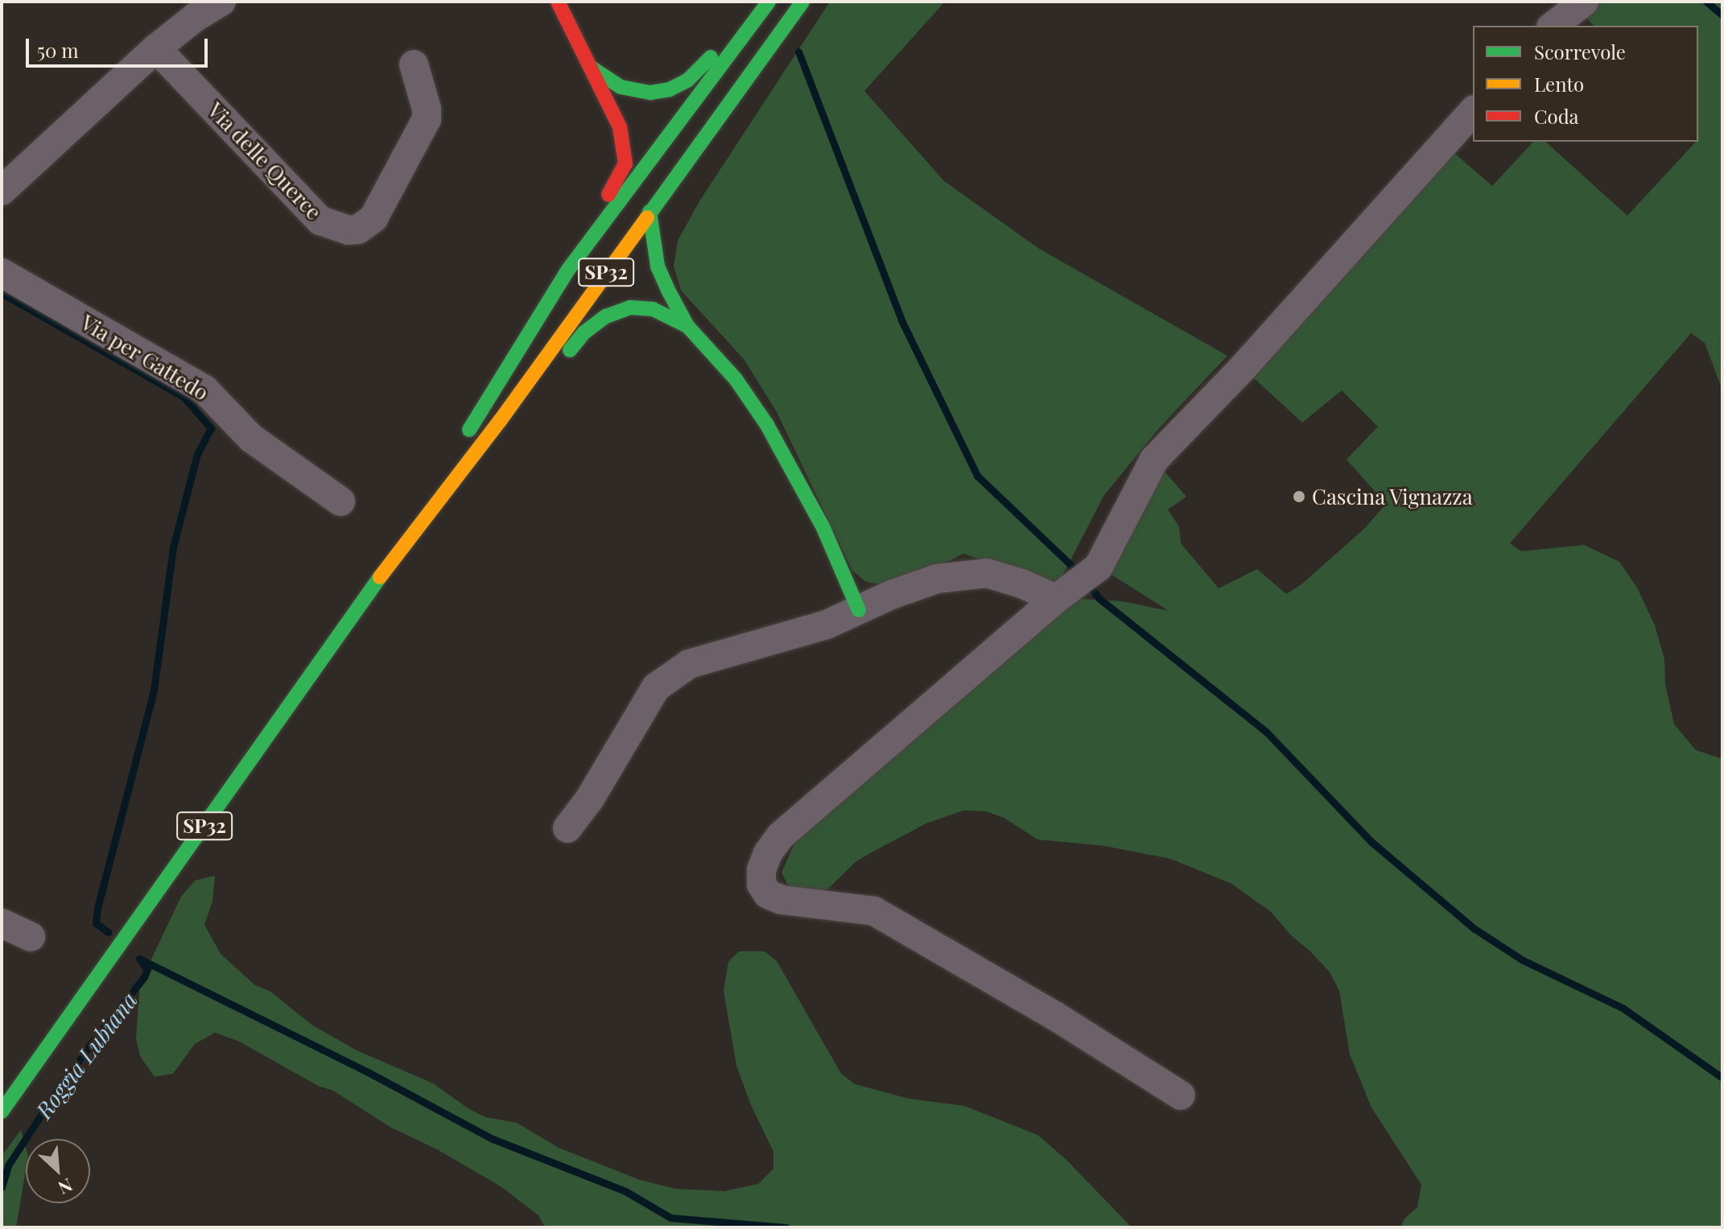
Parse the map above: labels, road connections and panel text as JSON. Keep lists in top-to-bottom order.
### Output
{
  "streets": {
    "main road": ["SP32"],
    "street": ["Via delle Querce", "Via per Gattedo"]
  },
  "water": ["Roggia Lubiana"],
  "places": ["Cascina Vignazza"],
  "legend": ["Scorrevole", "Lento", "Coda"],
  "scale_bar": "50 m",
  "north": "bottom right"
}
